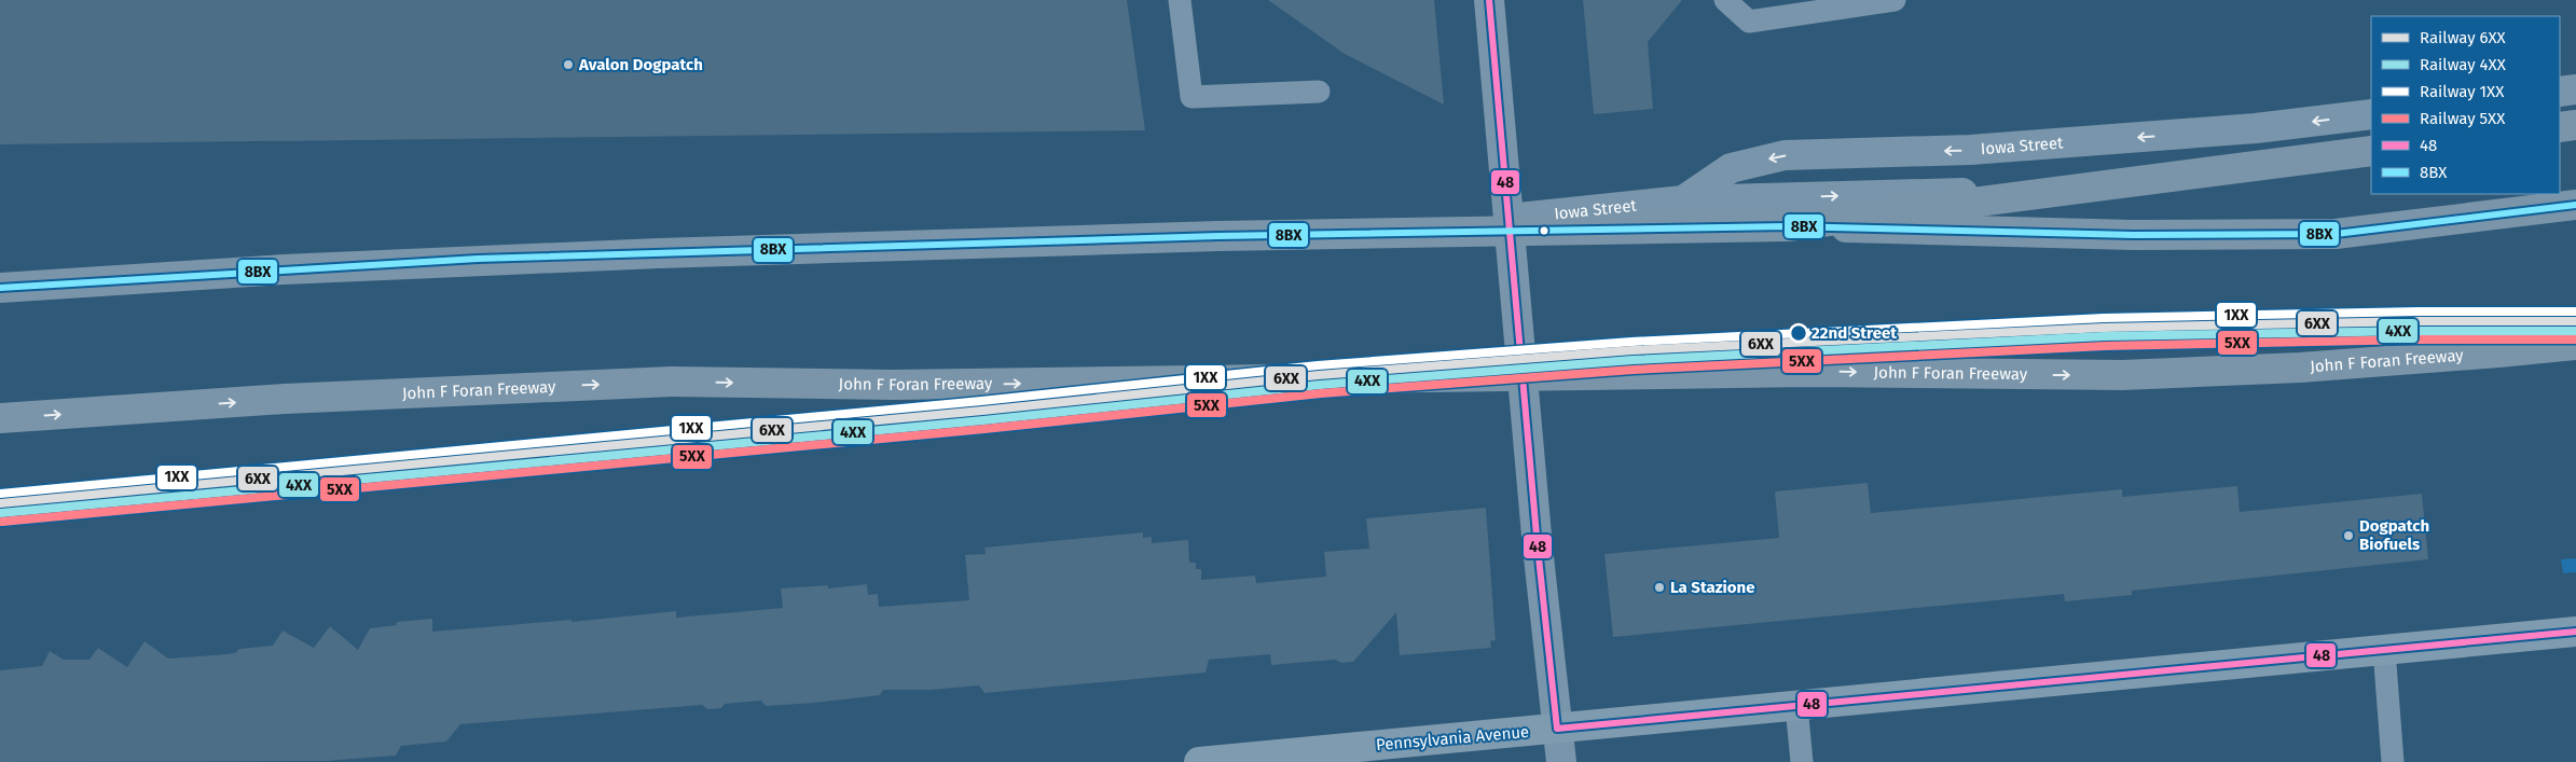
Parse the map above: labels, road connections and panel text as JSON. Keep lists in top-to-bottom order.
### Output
{
  "streets": {
    "highway": ["John F Foran Freeway"],
    "main road": ["Pennsylvania Avenue"],
    "street": ["Iowa Street"]
  },
  "places": [
    "Avalon Dogpatch",
    "22nd Street",
    "Dogpatch Biofuels",
    "La Stazione"
  ],
  "lines": [
    "transit line 48",
    "transit line 8BX",
    "rail line 1XX",
    "rail line 6XX",
    "rail line 4XX",
    "rail line 5XX"
  ],
  "legend": [
    "Railway 6XX",
    "Railway 4XX",
    "Railway 1XX",
    "Railway 5XX",
    "48",
    "8BX"
  ]
}
